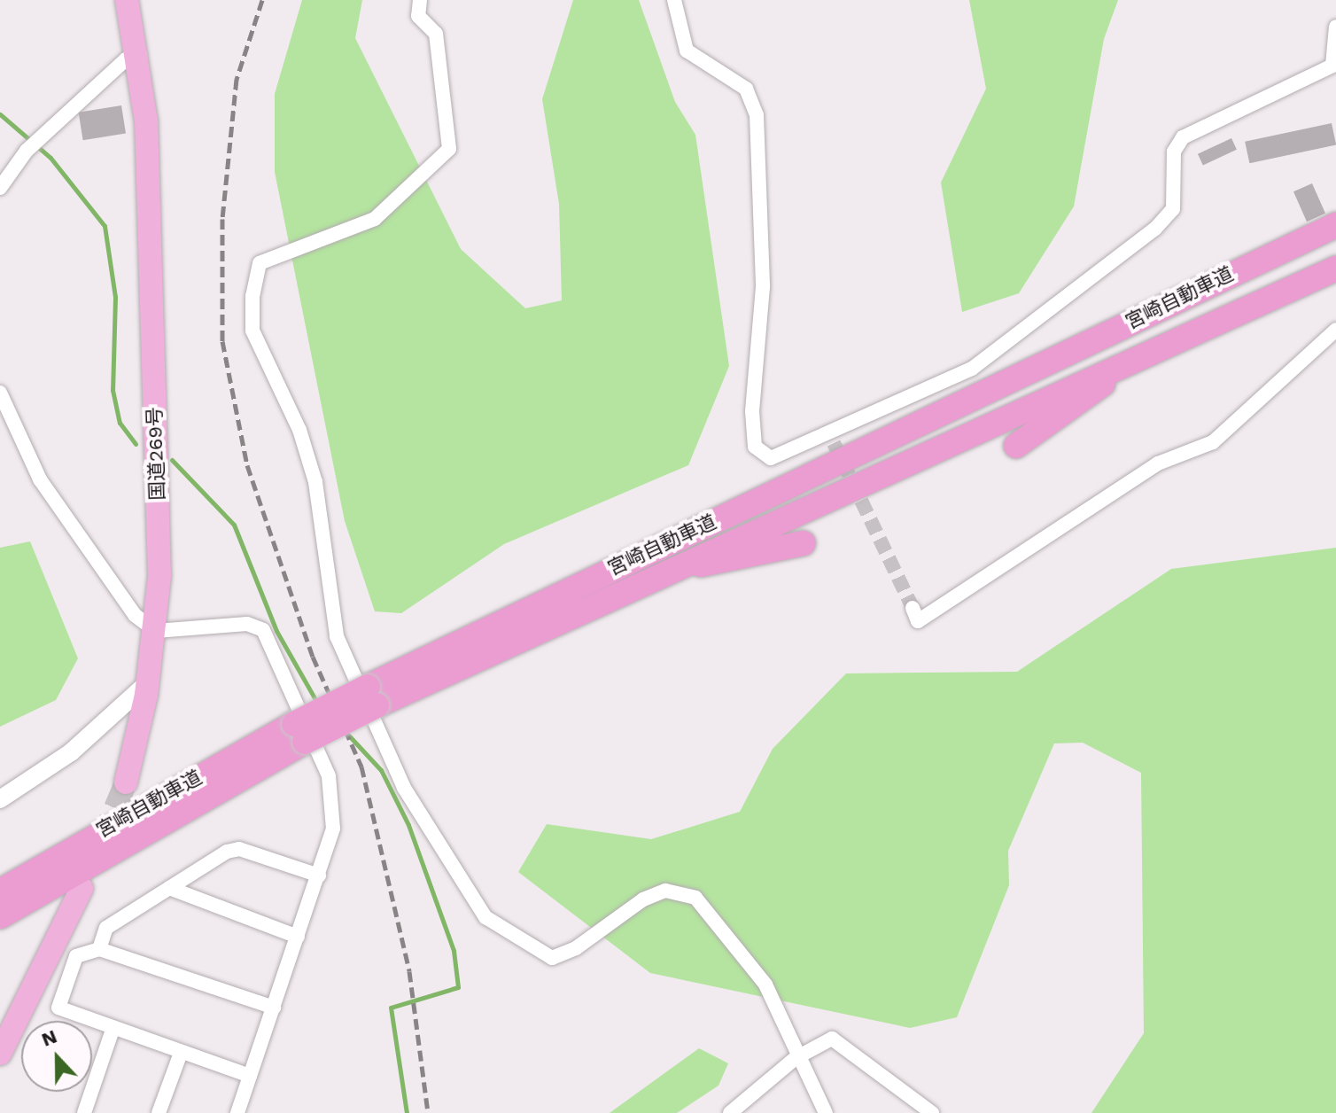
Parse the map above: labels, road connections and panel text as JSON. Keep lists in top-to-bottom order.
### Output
{
  "streets": {
    "highway": ["宮崎自動車道", "国道269号"]
  },
  "north": "top"
}
